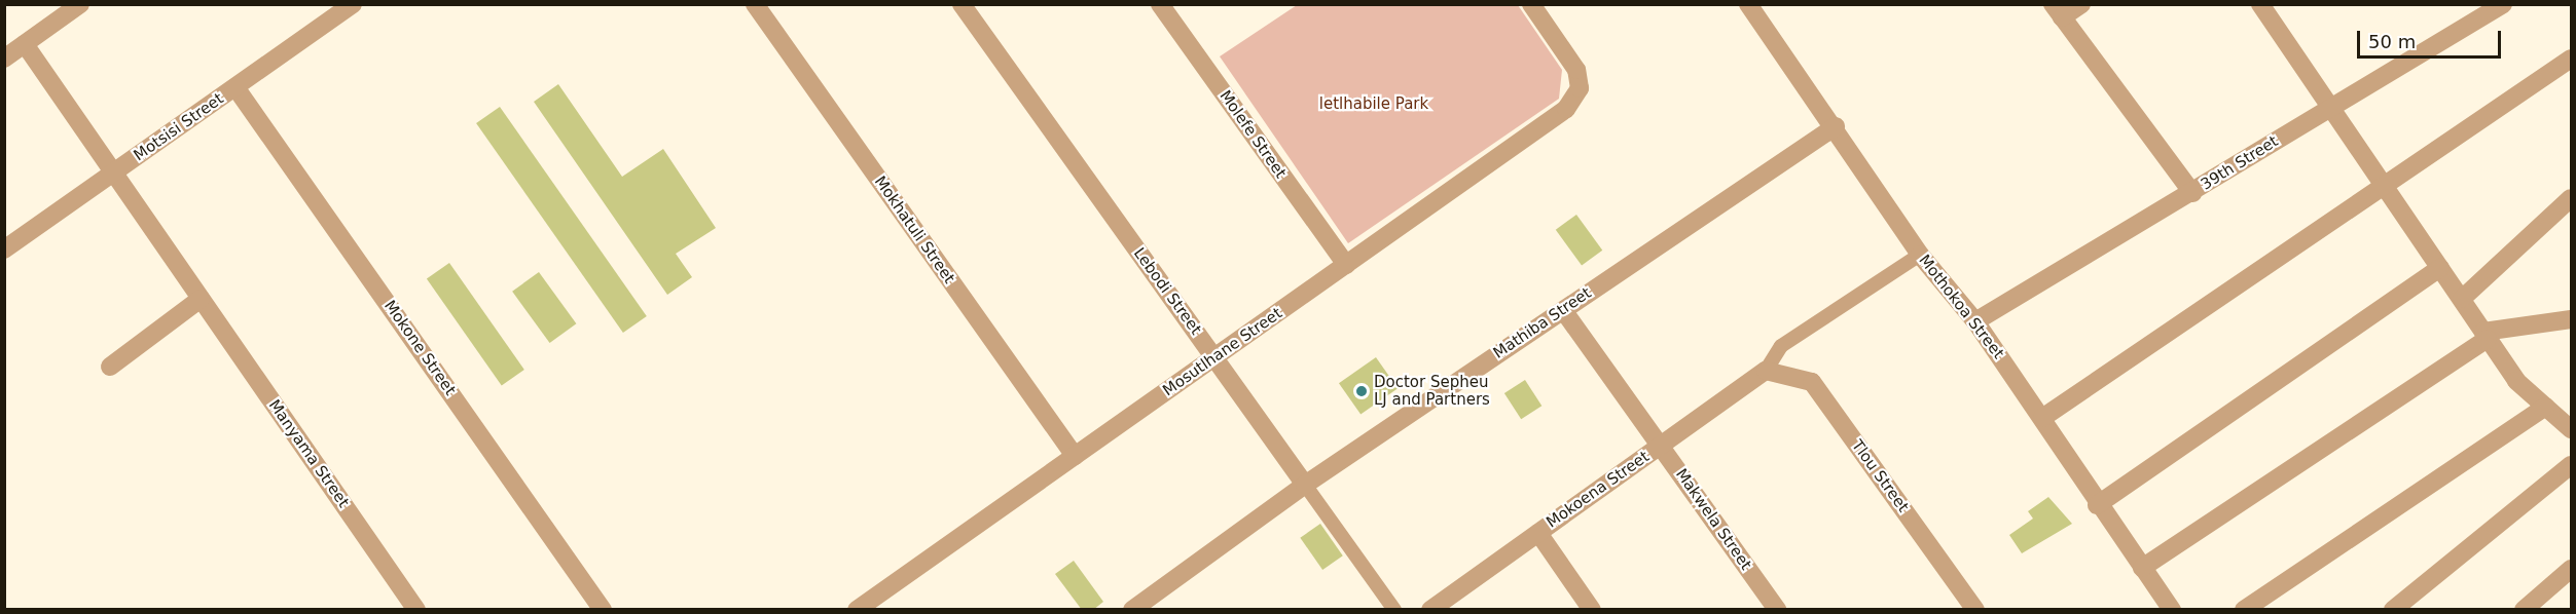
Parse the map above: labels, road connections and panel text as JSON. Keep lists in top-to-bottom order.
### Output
{
  "streets": {
    "street": [
      "Motsisi Street",
      "Molefe Street",
      "39th Street",
      "Mokhatuli Street",
      "Lebodi Street",
      "Mothokoa Street",
      "Mathiba Street",
      "Mokone Street",
      "Mosutlhane Street",
      "Manyama Street",
      "Tlou Street",
      "Mokoena Street",
      "Makwela Street"
    ]
  },
  "crossings": [
    ["Motsisi Street", "Mokone Street"],
    ["Motsisi Street", "Manyama Street"],
    ["Molefe Street", "Mosutlhane Street"],
    ["39th Street", "Mothokoa Street"],
    ["Mokhatuli Street", "Mosutlhane Street"],
    ["Lebodi Street", "Mathiba Street"],
    ["Lebodi Street", "Mosutlhane Street"],
    ["Mothokoa Street", "Mathiba Street"],
    ["Mathiba Street", "Makwela Street"],
    ["Tlou Street", "Mokoena Street"],
    ["Mokoena Street", "Makwela Street"]
  ],
  "parks": ["letlhabile Park"],
  "places": ["Doctor Sepheu LJ and Partners"],
  "scale_bar": "50 m"
}
